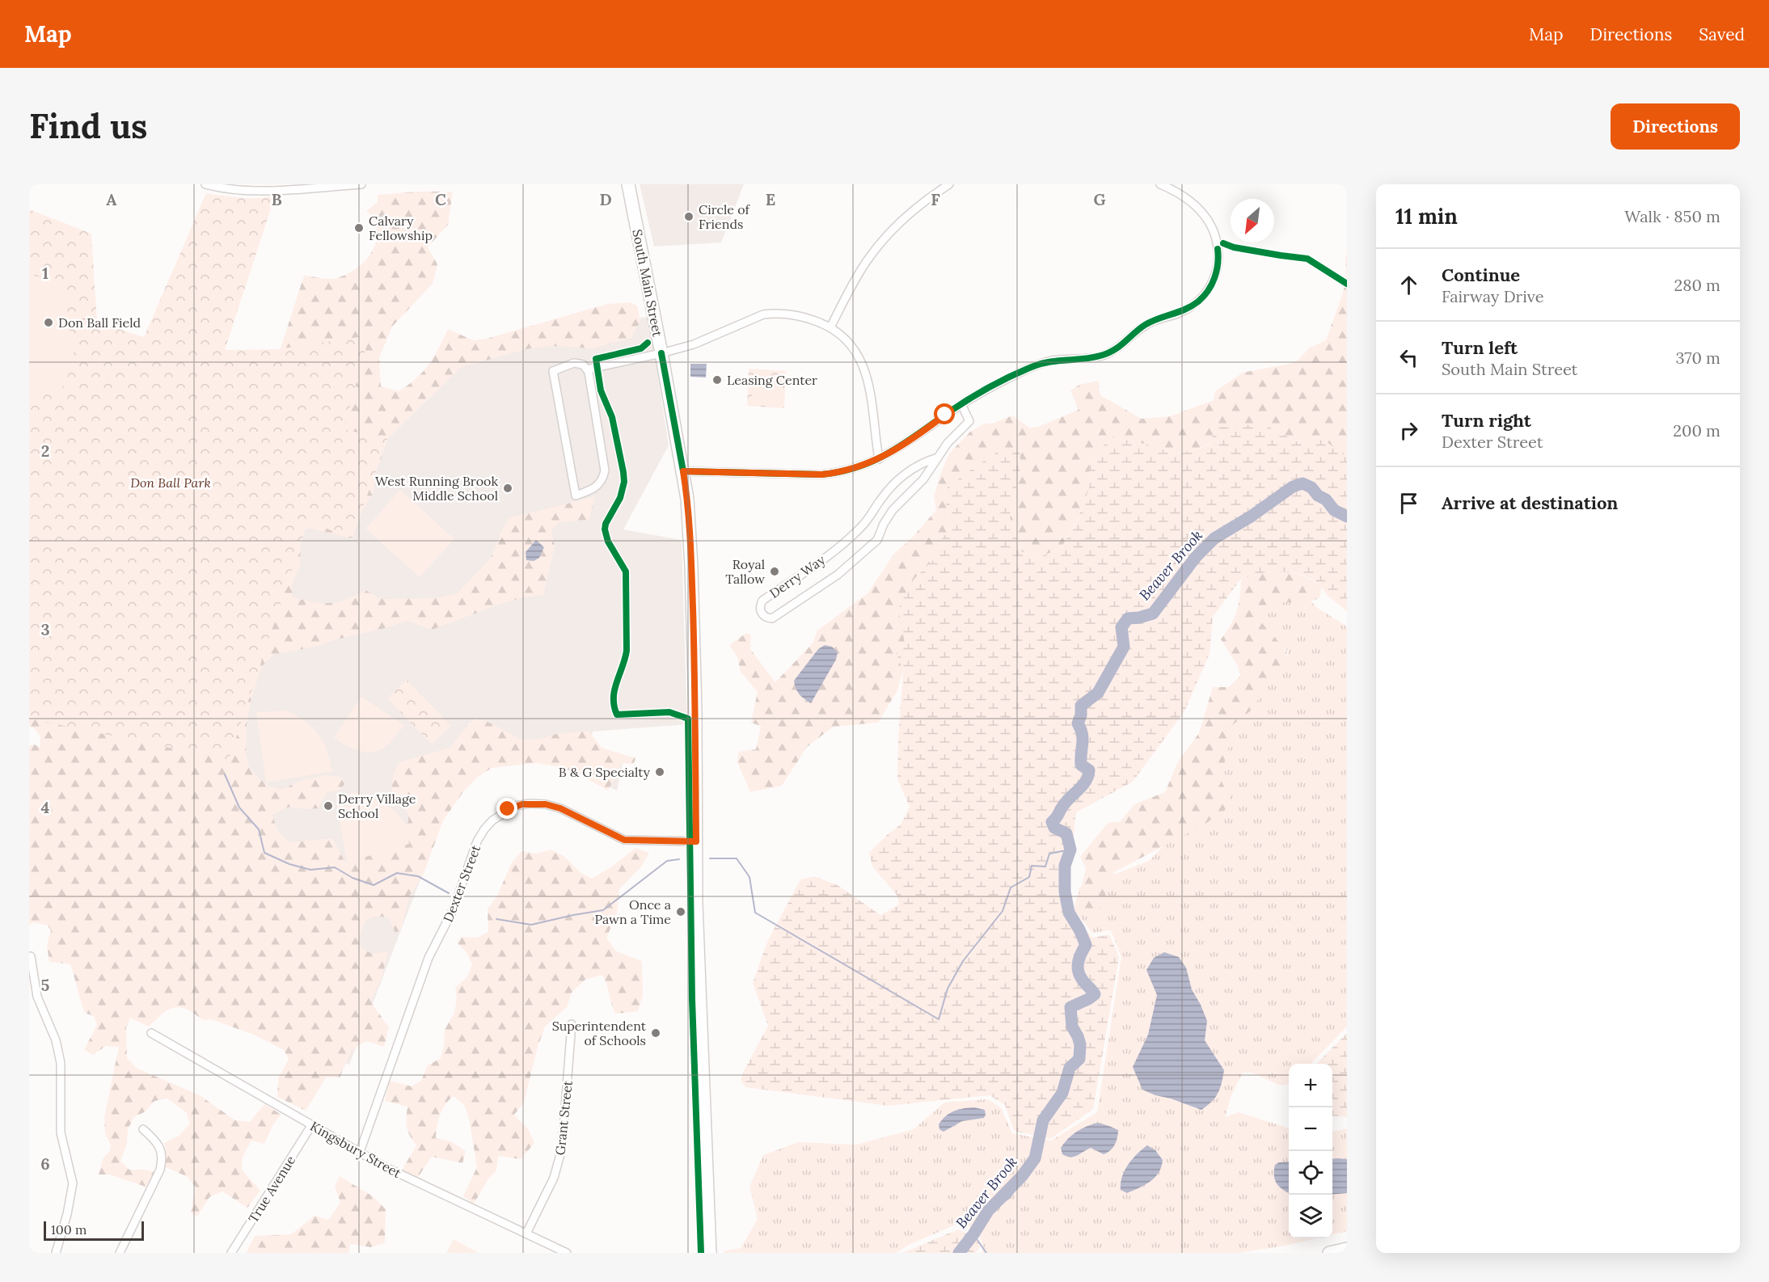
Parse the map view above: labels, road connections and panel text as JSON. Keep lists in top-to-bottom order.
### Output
{
  "streets": {
    "main road": ["South Main Street"],
    "street": [
      "Derry Way",
      "Dexter Street",
      "Grant Street",
      "Kingsbury Street",
      "True Avenue"
    ]
  },
  "crossings": [
    ["South Main Street", "Dexter Street"],
    ["Dexter Street", "Kingsbury Street"],
    ["Grant Street", "Kingsbury Street"],
    ["Kingsbury Street", "True Avenue"]
  ],
  "water": ["Beaver Brook"],
  "parks": ["Don Ball Park"],
  "places": [
    "Circle of Friends",
    "Calvary Fellowship",
    "Don Ball Field",
    "Leasing Center",
    "West Running Brook Middle School",
    "Royal Tallow",
    "B & G Specialty",
    "Derry Village School",
    "Once a Pawn a Time",
    "Superintendent of Schools"
  ],
  "scale_bar": "100 m",
  "north": "bottom left",
  "page": {
    "header": "Map",
    "nav": ["Map", "Directions", "Saved"],
    "buttons": "Directions",
    "title": "Find us",
    "heading": ["11 min", "Walk · 850 m"],
    "list": [
      ["Continue", "Fairway Drive", "280 m"],
      ["Turn left", "South Main Street", "370 m"],
      ["Turn right", "Dexter Street", "200 m"],
      "Arrive at destination"
    ],
    "map_buttons": ["+", "−"],
    "scale": "100 m"
  },
  "grid": {
    "columns": [
      "A",
      "B",
      "C",
      "D",
      "E",
      "F",
      "G"
    ],
    "rows": [
      "1",
      "2",
      "3",
      "4",
      "5",
      "6"
    ]
  }
}
